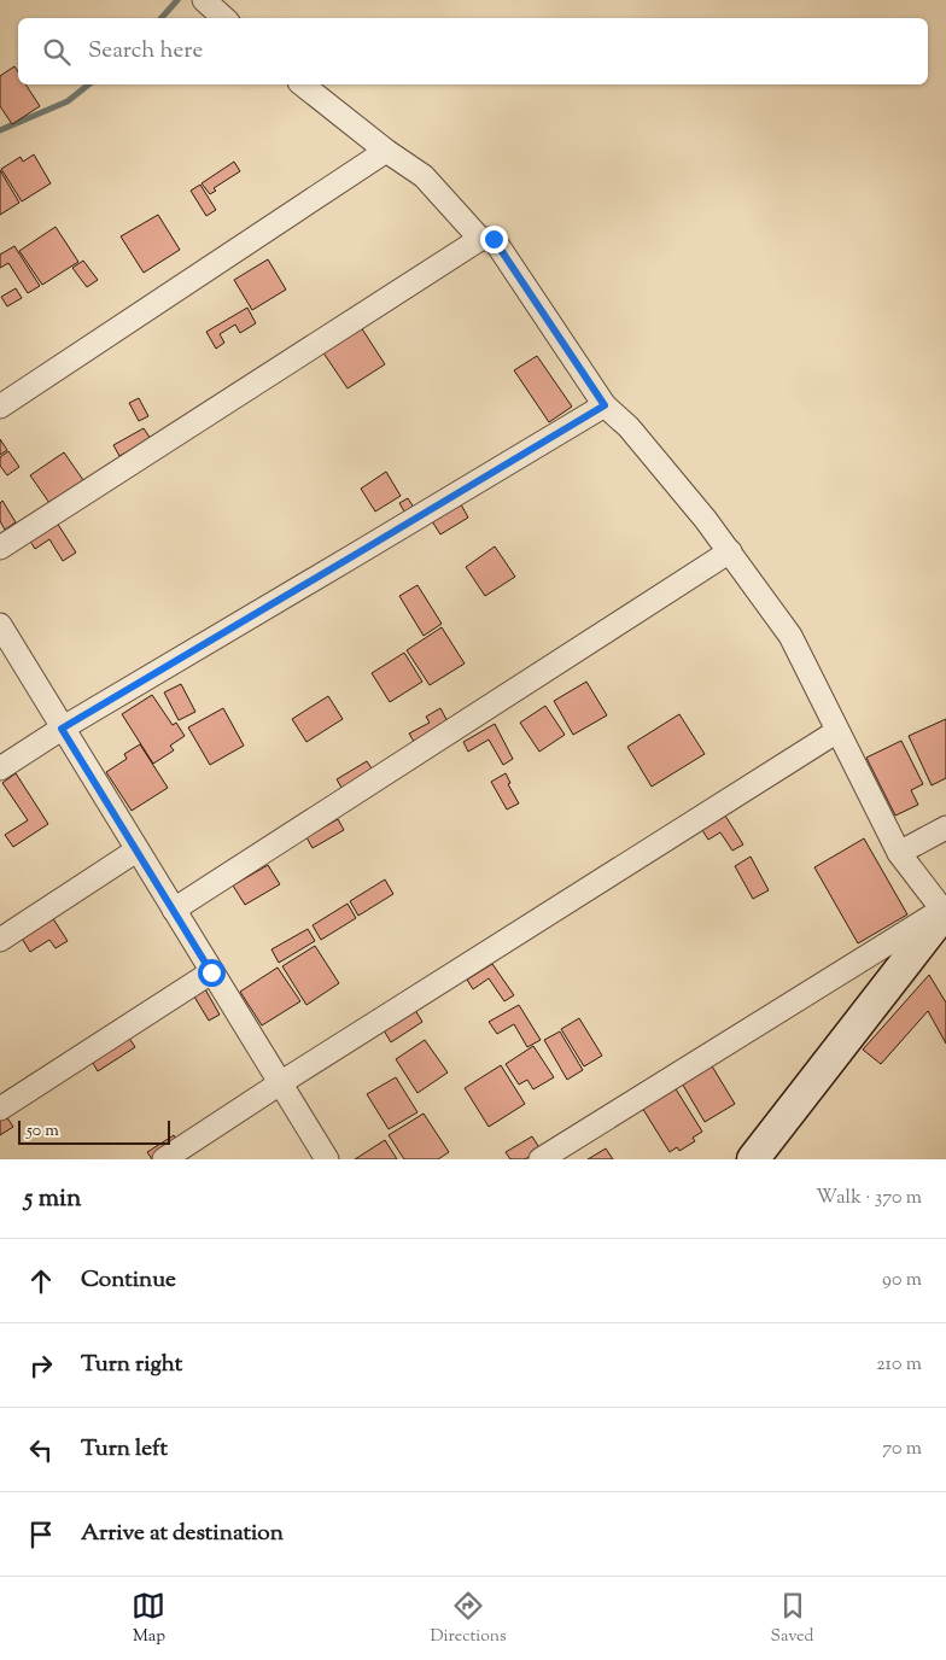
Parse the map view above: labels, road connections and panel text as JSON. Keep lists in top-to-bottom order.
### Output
{
  "scale_bar": "50 m",
  "page": {
    "search": "Search here",
    "scale": "50 m",
    "heading": ["5 min", "Walk · 370 m"],
    "list": [
      ["Continue", "90 m"],
      ["Turn right", "210 m"],
      ["Turn left", "70 m"],
      "Arrive at destination"
    ],
    "nav": ["Map", "Directions", "Saved"]
  }
}
